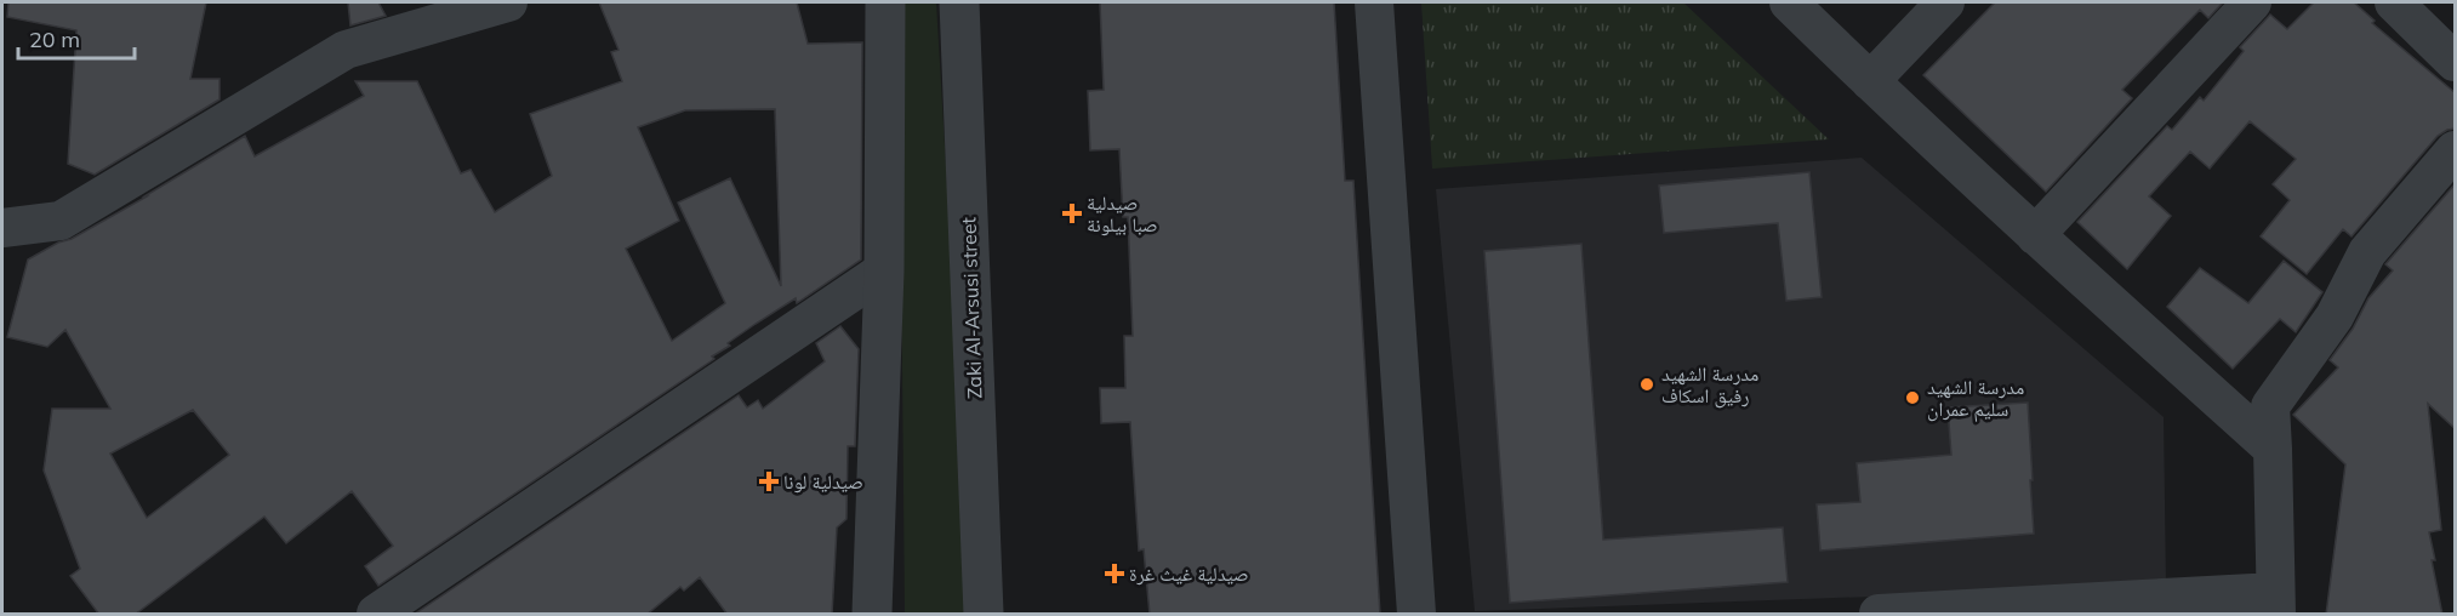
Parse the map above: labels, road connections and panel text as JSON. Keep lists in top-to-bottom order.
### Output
{
  "streets": {
    "street": ["Zaki Al-Arsusi street"]
  },
  "places": {
    "health": ["صيدلية صبا بيلونة", "صيدلية لونا", "صيدلية غيث غرة"],
    "other": ["مدرسة الشهيد رفيق اسكاف", "مدرسة الشهيد سليم عمران"]
  },
  "scale_bar": "20 m"
}
